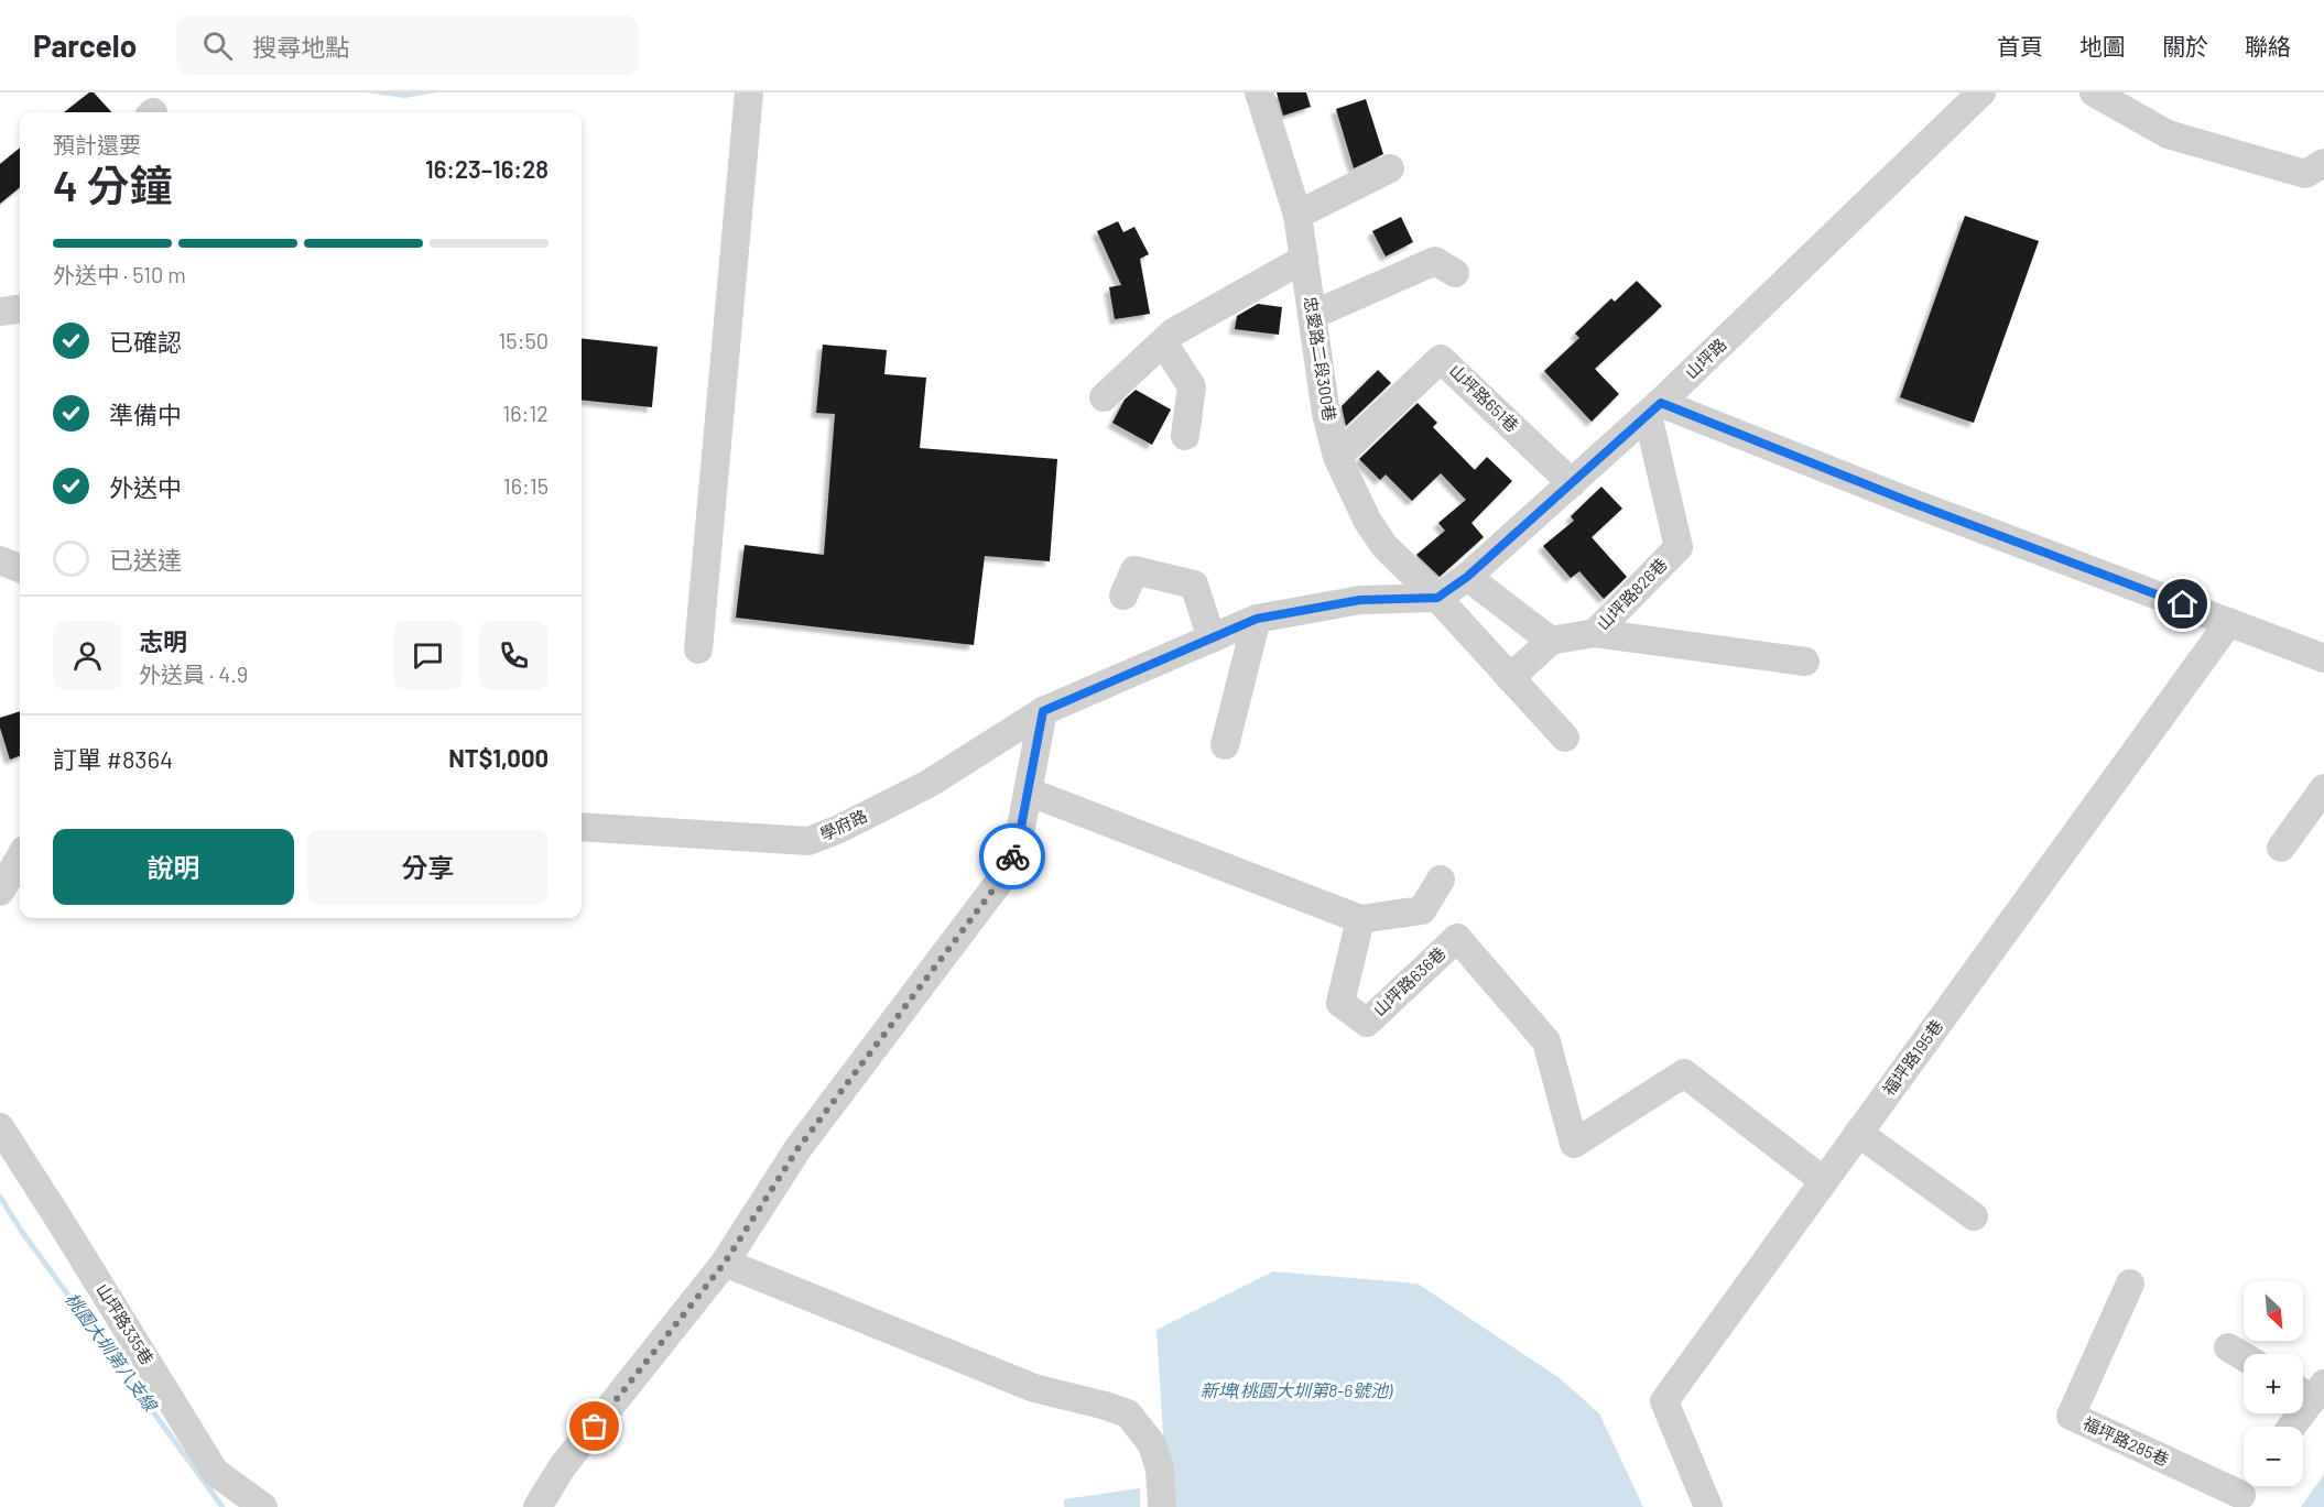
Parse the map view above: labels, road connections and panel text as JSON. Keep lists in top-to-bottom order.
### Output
{
  "streets": {
    "street": [
      "忠愛路二段300巷",
      "山坪路",
      "山坪路651巷",
      "山坪路826巷",
      "學府路",
      "山坪路636巷",
      "福坪路195巷",
      "山坪路335巷",
      "福坪路285巷"
    ]
  },
  "crossings": [
    ["忠愛路二段300巷", "山坪路"],
    ["忠愛路二段300巷", "山坪路651巷"],
    ["山坪路", "山坪路651巷"],
    ["山坪路", "山坪路826巷"],
    ["山坪路636巷", "福坪路195巷"]
  ],
  "water": ["桃園大圳第八支線", "新埤(桃園大圳第8-6號池)"],
  "north": "bottom right",
  "page": {
    "header": "Parcelo",
    "search": "搜尋地點",
    "nav": [
      "首頁",
      "地圖",
      "關於",
      "聯絡"
    ],
    "heading": ["4 分鐘", "預計還要", "16:23–16:28"],
    "panel": [
      "志明",
      "外送員 · 4.9",
      "訂單 #8364",
      "NT$1,000"
    ],
    "bar": "外送中 · 510 m",
    "list": [
      ["已確認", "15:50"],
      ["準備中", "16:12"],
      ["外送中", "16:15"],
      "已送達"
    ],
    "buttons": ["說明", "分享"],
    "map_buttons": ["+", "−"]
  }
}
